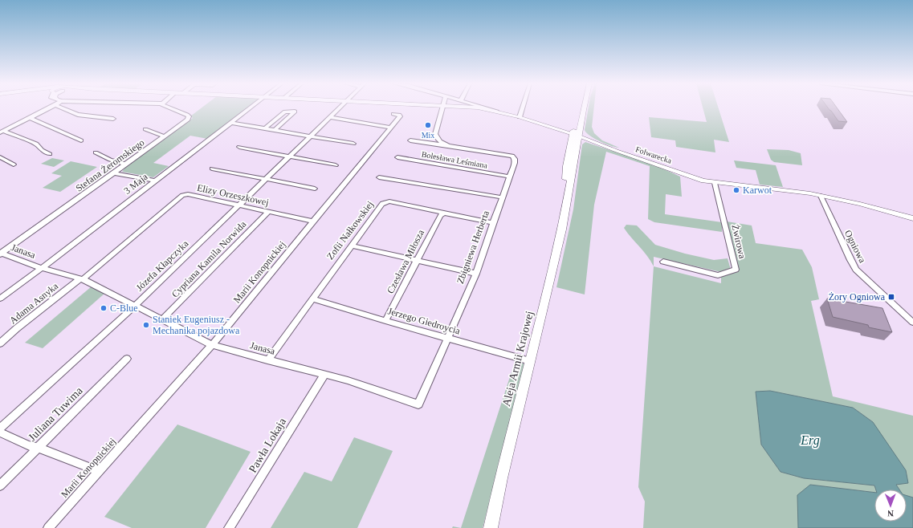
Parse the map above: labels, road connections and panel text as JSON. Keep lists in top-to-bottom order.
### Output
{
  "streets": {
    "main road": ["Aleja Armii Krajowej"],
    "street": [
      "Folwarecka",
      "Bolesława Leśmiana",
      "Stefana Żeromskiego",
      "3 Maja",
      "Elizy Orzeszkowej",
      "Zofii Nałkowskiej",
      "Żwirowa",
      "Ogniowa",
      "Zbigniewa Herberta",
      "Janasa",
      "Cypriana Kamila Norwida",
      "Czesława Miłosza",
      "Józefa Kłapczyka",
      "Marii Konopnickiej",
      "Adama Asnyka",
      "Jerzego Giedroycia",
      "Juliana Tuwima",
      "Pawła Lokaja"
    ]
  },
  "crossings": [
    ["Folwarecka", "Żwirowa"],
    ["Folwarecka", "Ogniowa"],
    ["Folwarecka", "Aleja Armii Krajowej"],
    ["Bolesława Leśmiana", "Zbigniewa Herberta"],
    ["Stefana Żeromskiego", "Janasa"],
    ["3 Maja", "Janasa"],
    ["Elizy Orzeszkowej", "Janasa"],
    ["Elizy Orzeszkowej", "Cypriana Kamila Norwida"],
    ["Elizy Orzeszkowej", "Józefa Kłapczyka"],
    ["Elizy Orzeszkowej", "Marii Konopnickiej"],
    ["Elizy Orzeszkowej", "Adama Asnyka"],
    ["Zofii Nałkowskiej", "Zbigniewa Herberta"],
    ["Zofii Nałkowskiej", "Janasa"],
    ["Zofii Nałkowskiej", "Czesława Miłosza"],
    ["Zofii Nałkowskiej", "Jerzego Giedroycia"],
    ["Zbigniewa Herberta", "Janasa"],
    ["Zbigniewa Herberta", "Jerzego Giedroycia"],
    ["Janasa", "Cypriana Kamila Norwida"],
    ["Janasa", "Józefa Kłapczyka"],
    ["Janasa", "Marii Konopnickiej"],
    ["Janasa", "Adama Asnyka"],
    ["Janasa", "Pawła Lokaja"],
    ["Czesława Miłosza", "Jerzego Giedroycia"],
    ["Jerzego Giedroycia", "Aleja Armii Krajowej"]
  ],
  "water": ["Erg"],
  "places": {
    "other": [
      "Mix",
      "Karwot",
      "C-Blue",
      "Staniek Eugeniusz - Mechanika pojazdowa"
    ],
    "transit": ["Żory Ogniowa"]
  },
  "north": "bottom"
}
